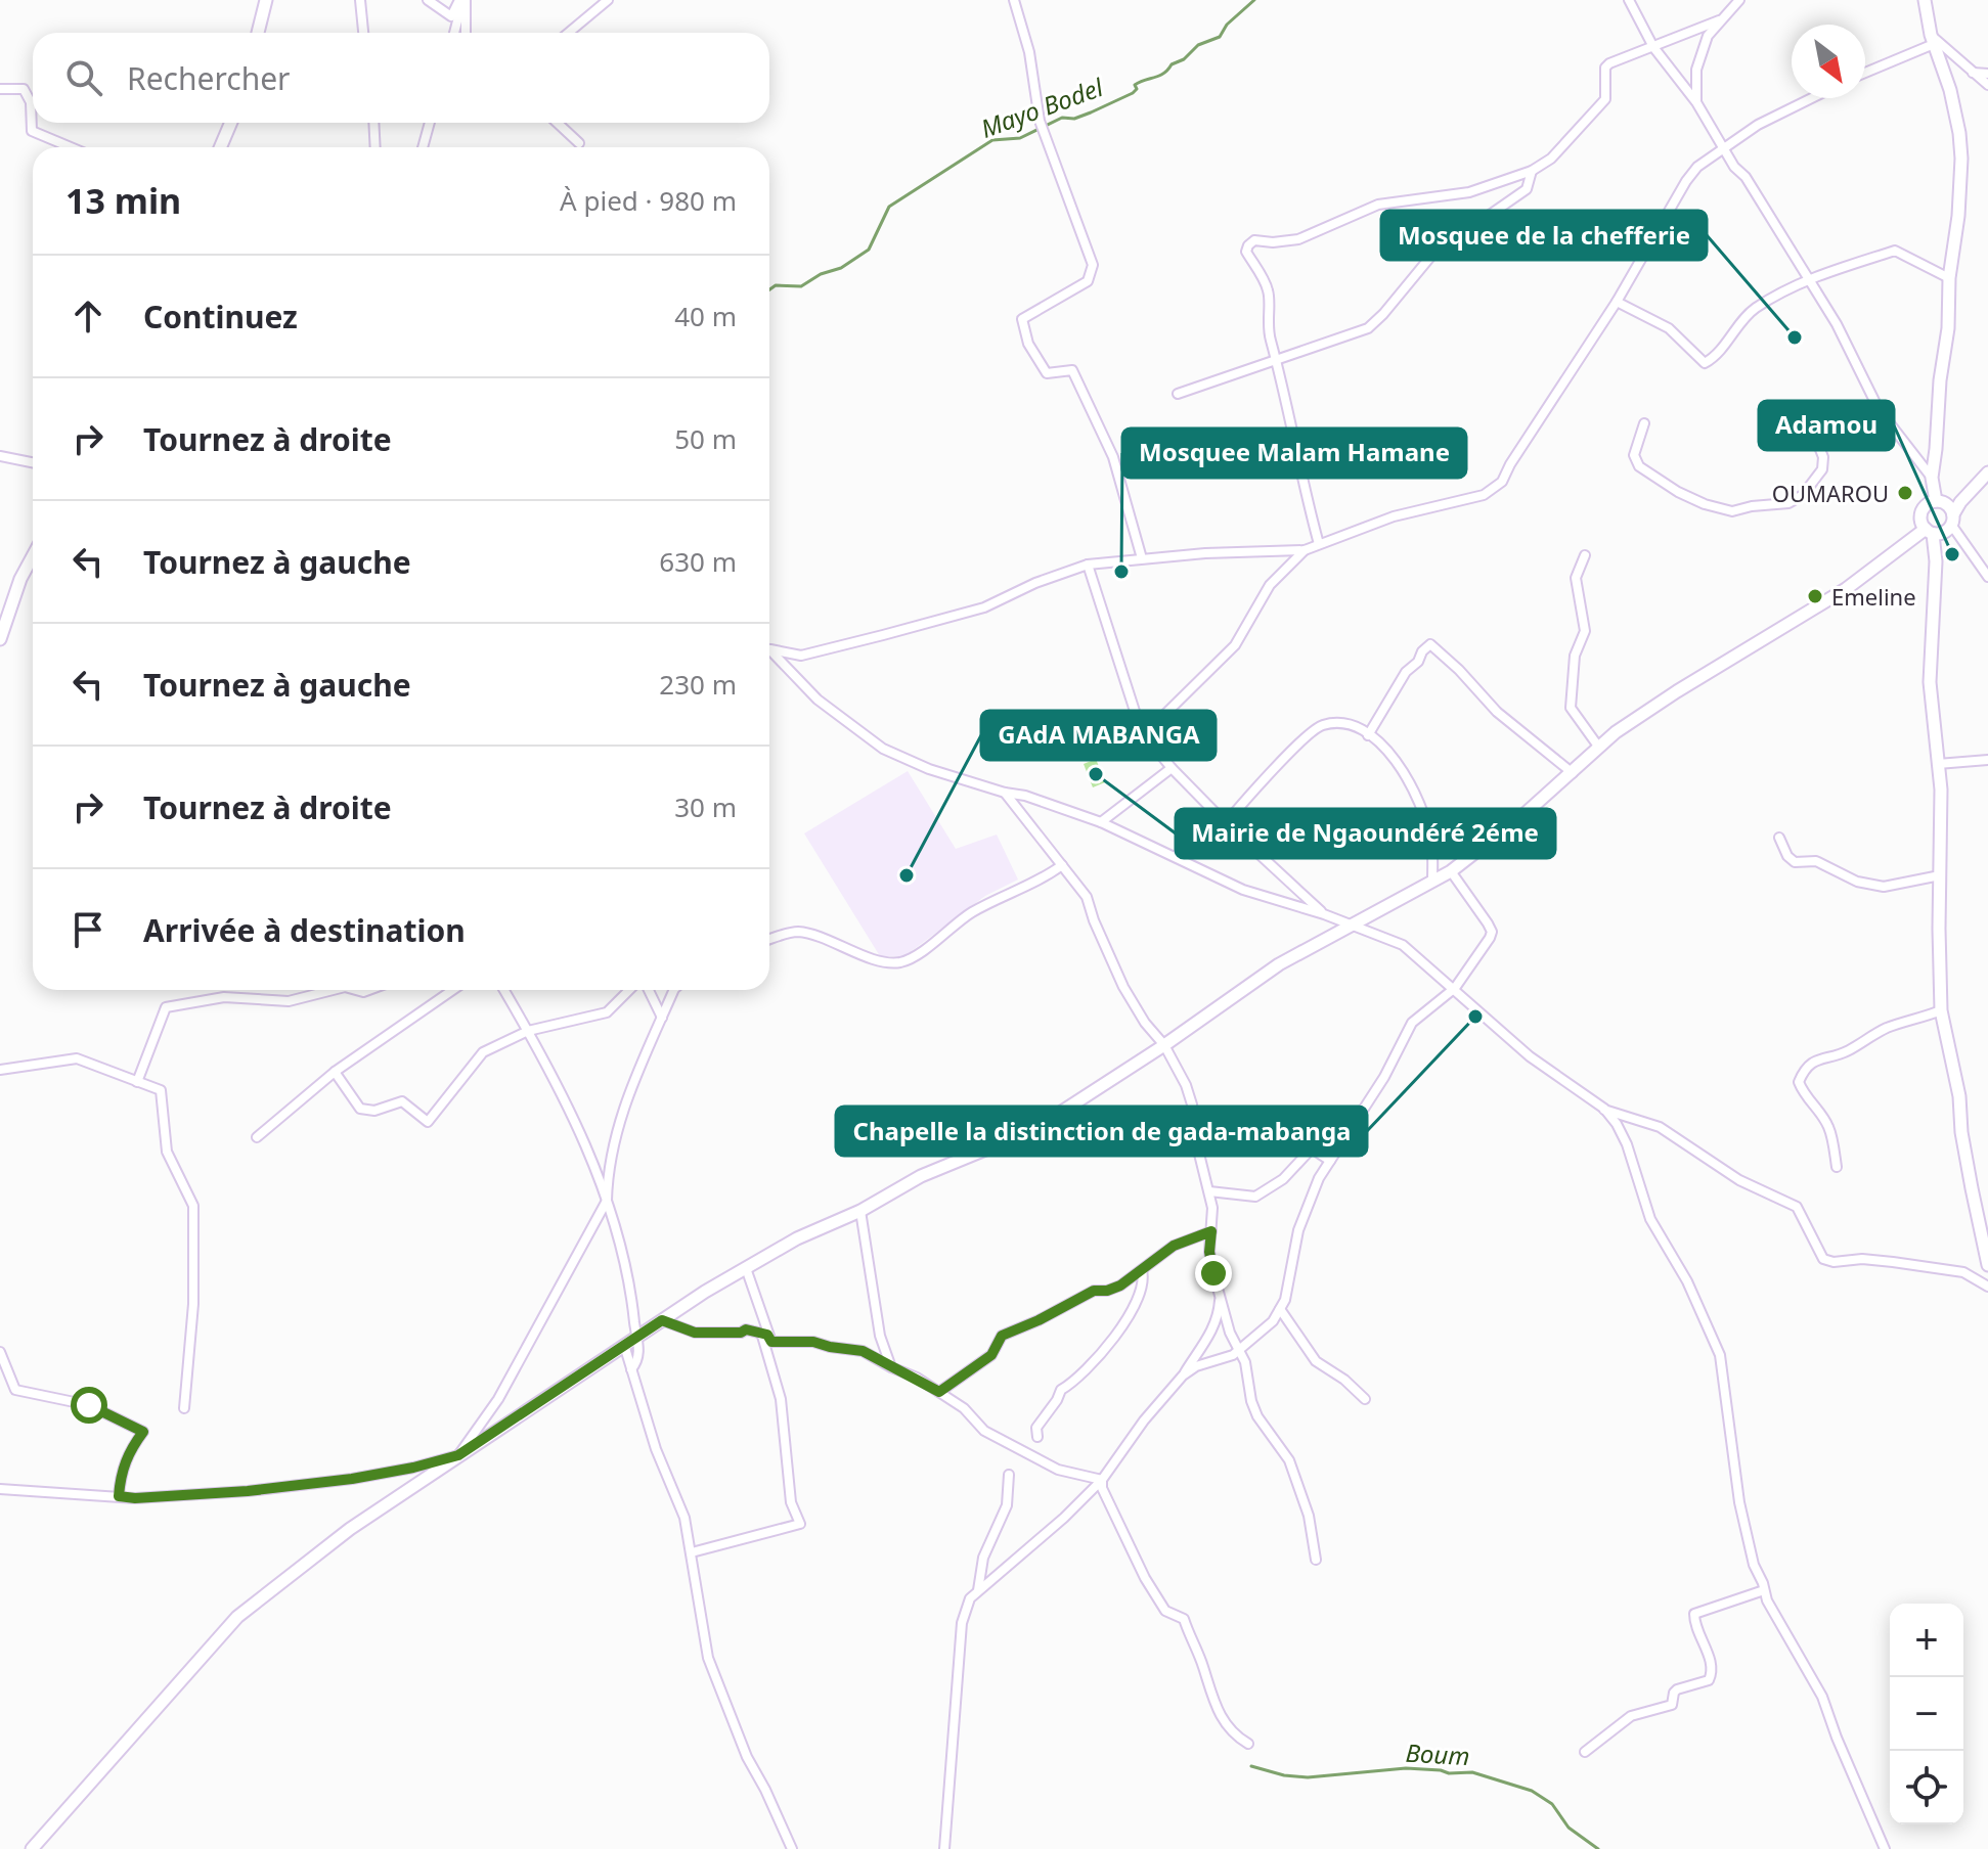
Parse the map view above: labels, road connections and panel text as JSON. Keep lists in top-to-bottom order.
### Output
{
  "water": ["Mayo Bodel", "Boum"],
  "places": [
    "Mosquee de la chefferie",
    "OUMAROU",
    "Adamou",
    "Mosquee Malam Hamane",
    "Emeline",
    "Mairie de Ngaoundéré 2éme",
    "GAdA MABANGA",
    "Chapelle la distinction de gada-mabanga"
  ],
  "north": "bottom right",
  "page": {
    "search": "Rechercher",
    "heading": ["13 min", "À pied · 980 m"],
    "list": [
      ["Continuez", "40 m"],
      ["Tournez à droite", "50 m"],
      ["Tournez à gauche", "630 m"],
      ["Tournez à gauche", "230 m"],
      ["Tournez à droite", "30 m"],
      "Arrivée à destination"
    ],
    "map_buttons": ["+", "−"]
  }
}
